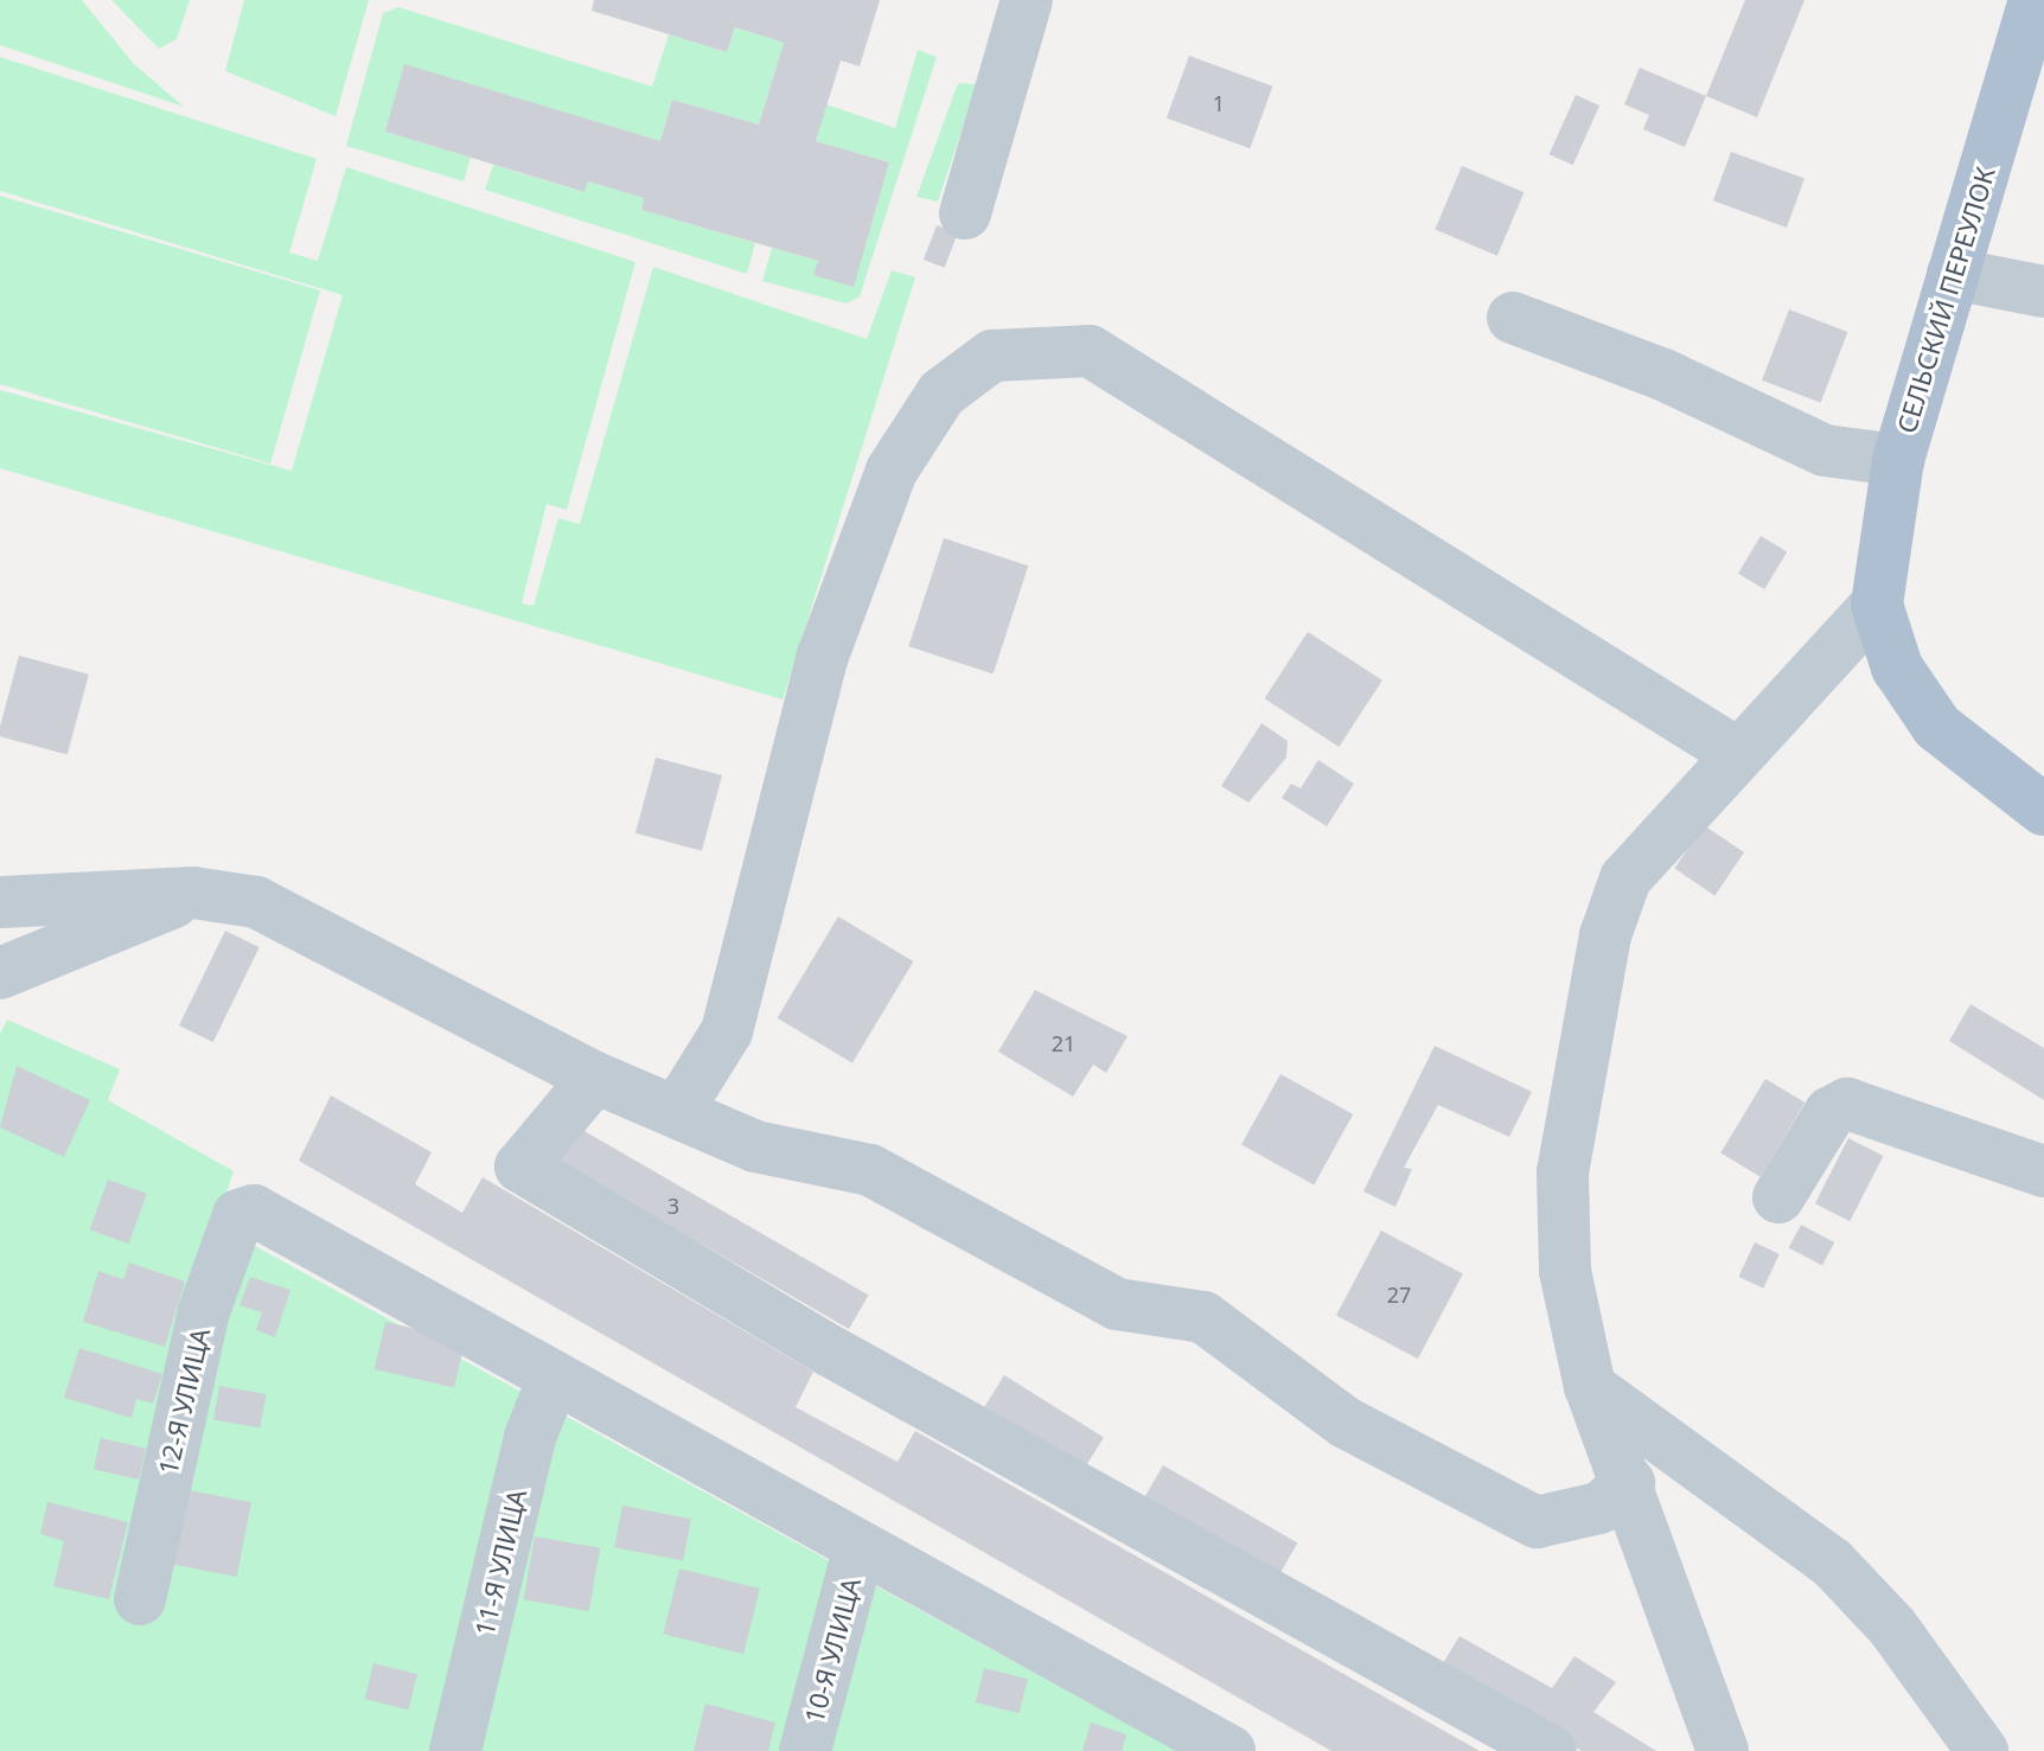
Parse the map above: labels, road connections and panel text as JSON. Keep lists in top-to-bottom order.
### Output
{
  "streets": {
    "main road": ["СЕЛЬСКИЙ ПЕРЕУЛОК"],
    "street": ["12-Я УЛИЦА", "11-Я УЛИЦА", "10-Я УЛИЦА"]
  },
  "crossings": [
    ["12-Я УЛИЦА", "11-Я УЛИЦА"]
  ],
  "house_numbers": [
    "1",
    "21",
    "3",
    "27"
  ]
}
